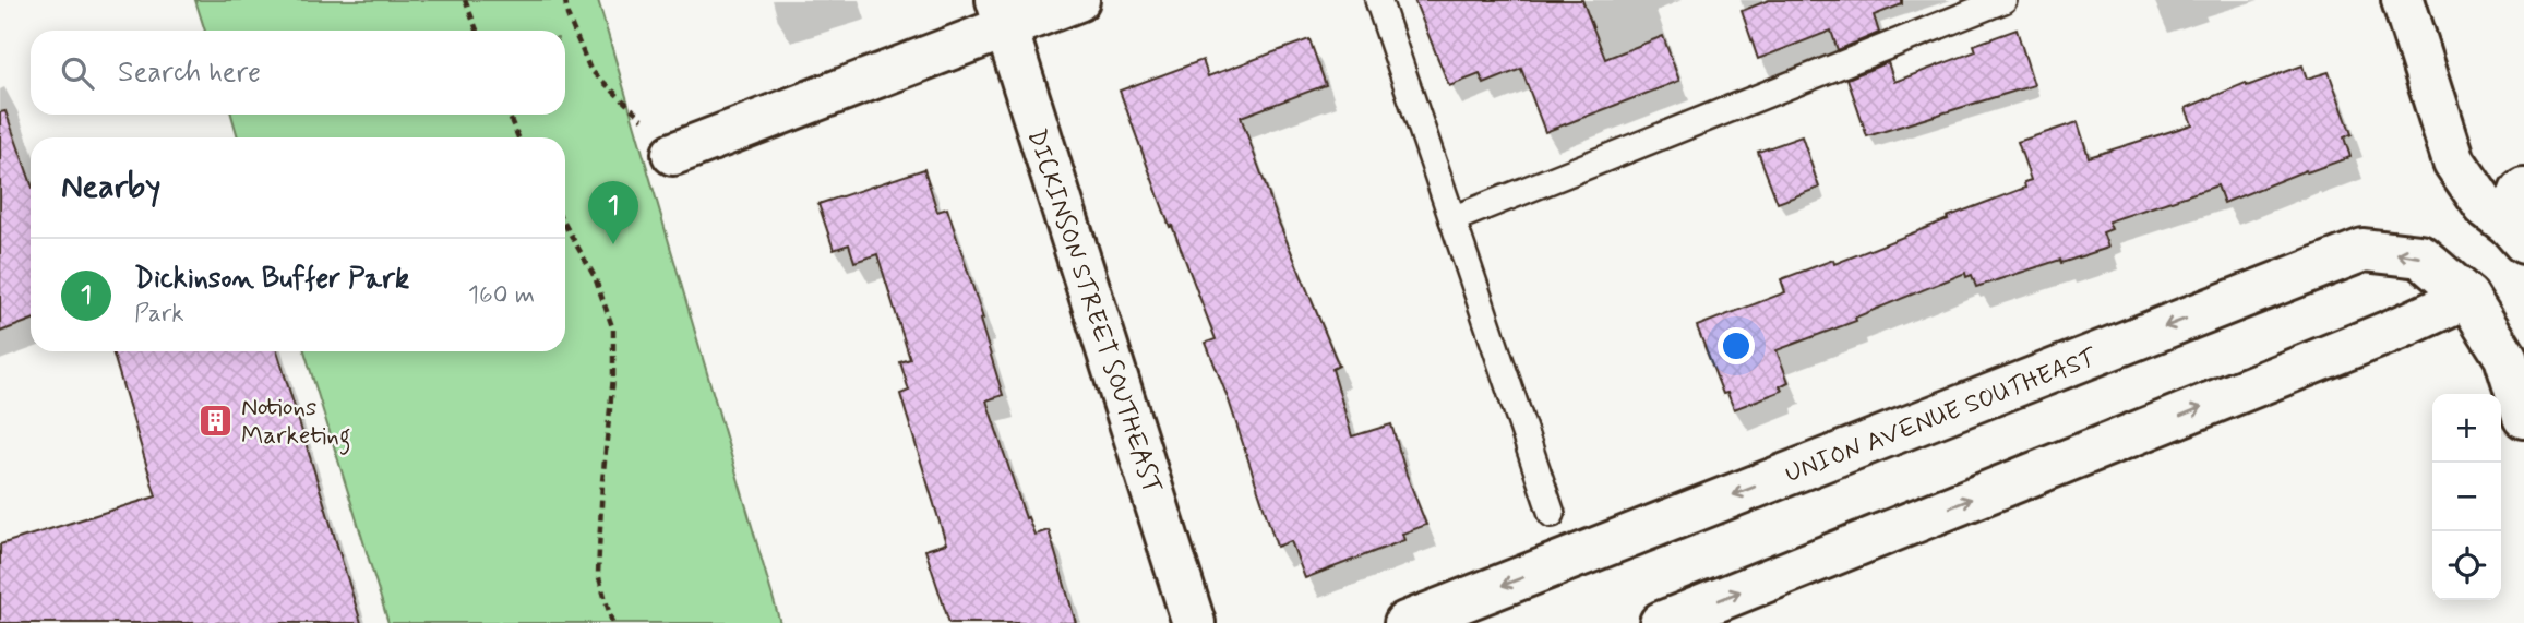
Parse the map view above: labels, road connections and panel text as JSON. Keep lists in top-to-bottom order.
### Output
{
  "streets": {
    "street": ["DICKINSON STREET SOUTHEAST", "UNION AVENUE SOUTHEAST"]
  },
  "places": {
    "building": ["Notions Marketing"]
  },
  "page": {
    "search": "Search here",
    "heading": "Nearby",
    "pins": "1",
    "list": [
      {
        "mark": "1",
        "name": "Dickinson Buffer Park",
        "note": "Park",
        "value": "160 m"
      }
    ],
    "map_buttons": ["+", "−"]
  }
}
